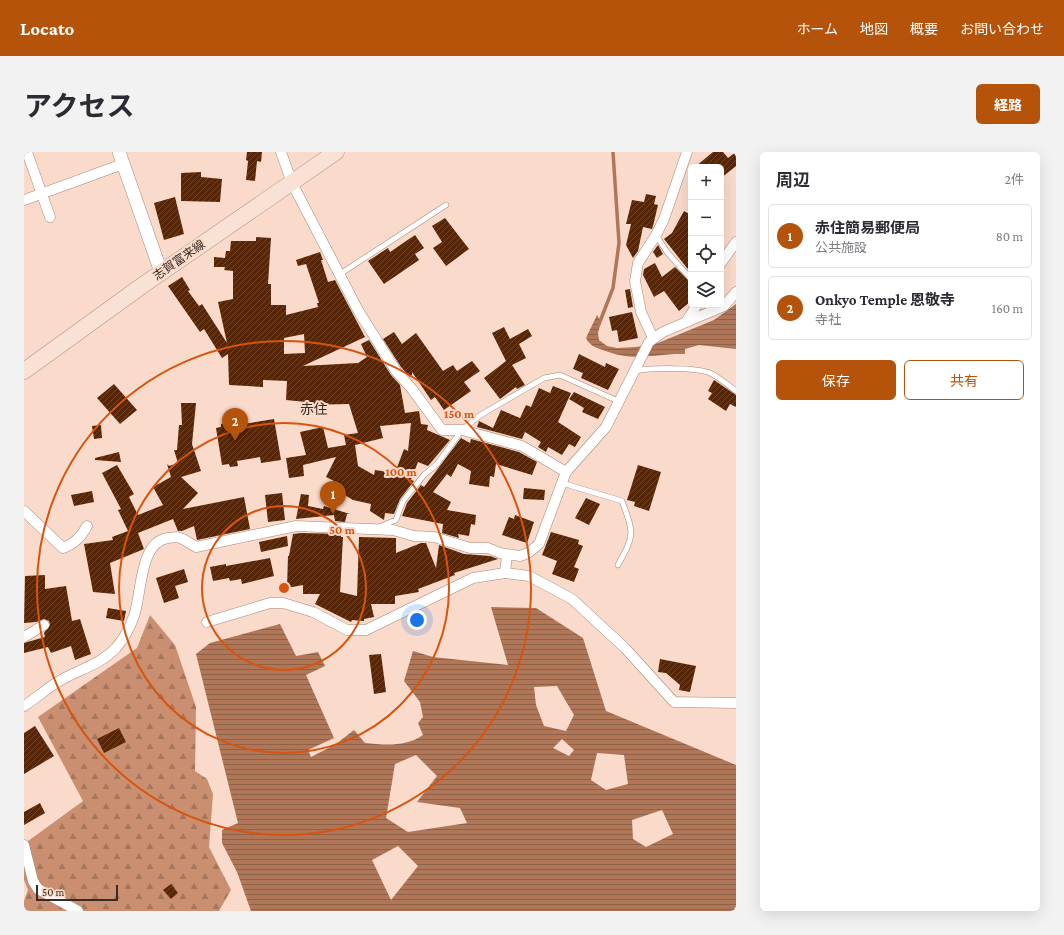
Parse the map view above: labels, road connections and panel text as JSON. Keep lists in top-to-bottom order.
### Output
{
  "streets": {
    "main road": ["志賀富来線"]
  },
  "districts": ["赤住"],
  "scale_bar": "50 m",
  "page": {
    "header": "Locato",
    "nav": [
      "ホーム",
      "地図",
      "概要",
      "お問い合わせ"
    ],
    "title": "アクセス",
    "buttons": [
      "経路",
      ["保存", "共有"]
    ],
    "heading": ["周辺", "2件"],
    "map_buttons": ["+", "−"],
    "list": [
      {
        "mark": "1",
        "name": "赤住簡易郵便局",
        "note": "公共施設",
        "value": "80 m"
      },
      {
        "mark": "2",
        "name": "Onkyo Temple 恩敬寺",
        "note": "寺社",
        "value": "160 m"
      }
    ],
    "pins": ["2", "1"],
    "scale": "50 m"
  },
  "rings": ["150 m", "100 m", "50 m"]
}
